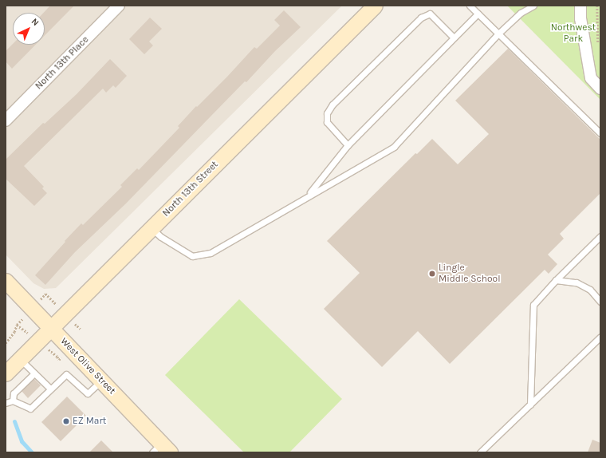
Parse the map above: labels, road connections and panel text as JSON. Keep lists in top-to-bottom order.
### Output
{
  "streets": {
    "main road": ["North 13th Street", "West Olive Street"],
    "street": ["North 13th Place"]
  },
  "crossings": [
    ["North 13th Street", "West Olive Street"]
  ],
  "parks": ["Northwest Park"],
  "places": ["Lingle Middle School", "EZ Mart"],
  "north": "top right"
}
